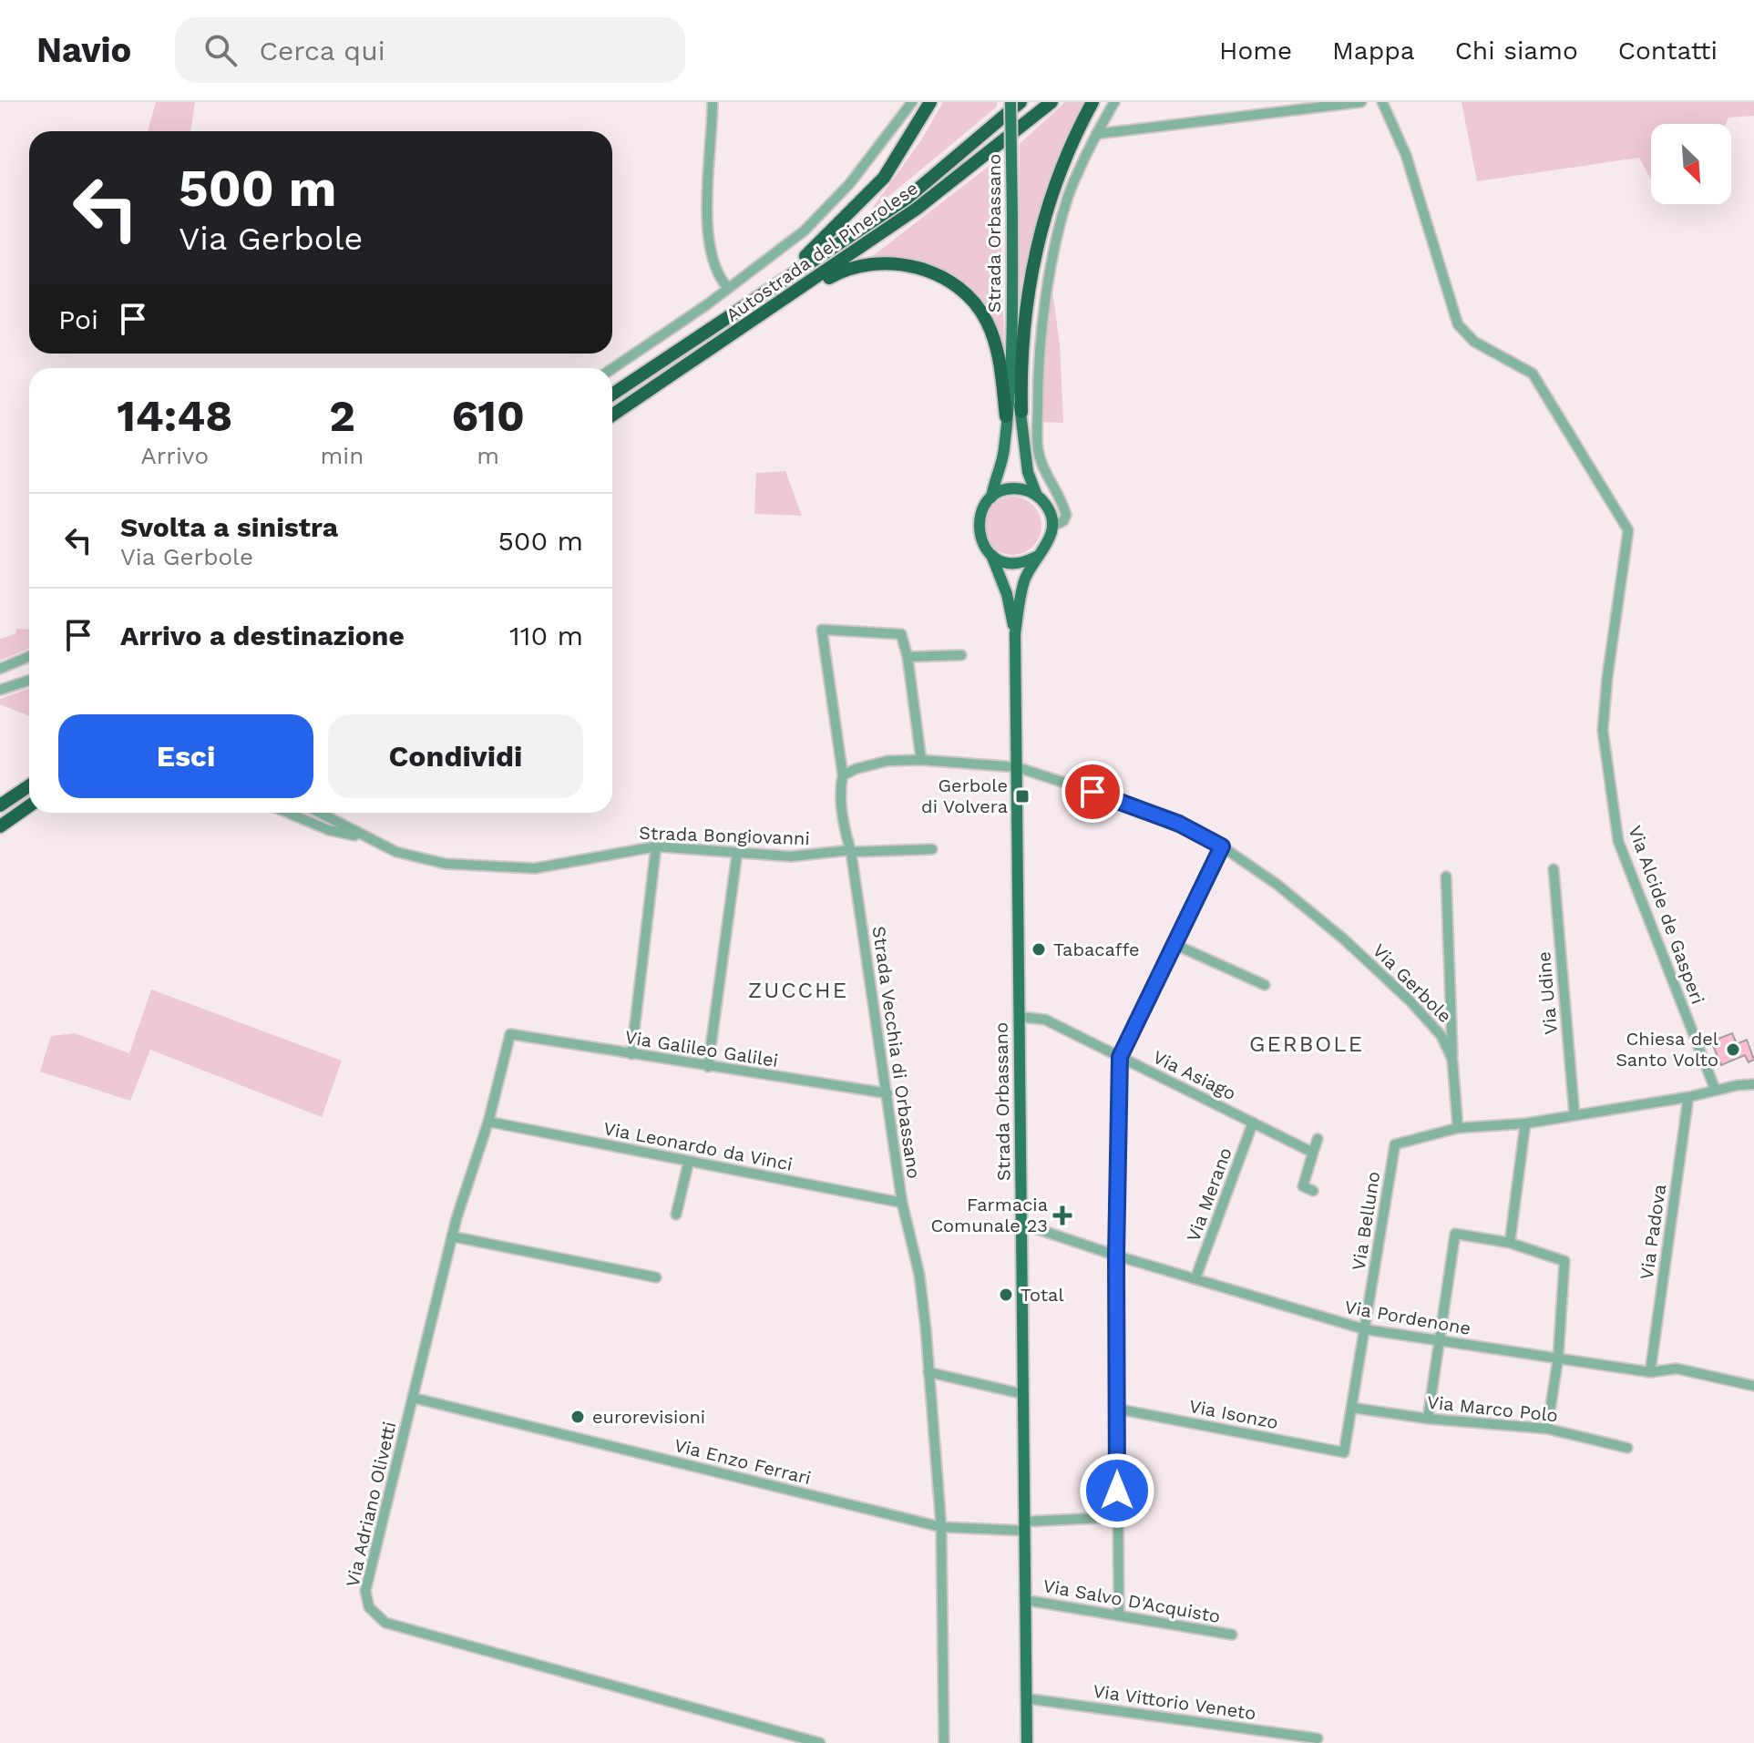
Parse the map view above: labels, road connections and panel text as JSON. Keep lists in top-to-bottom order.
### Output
{
  "streets": {
    "highway": ["Autostrada del Pinerolese"],
    "main road": ["Strada Orbassano"],
    "street": [
      "Strada Bongiovanni",
      "Via Alcide de Gasperi",
      "Via Gerbole",
      "Via Udine",
      "Via Galileo Galilei",
      "Strada Vecchia di Orbassano",
      "Via Asiago",
      "Via Leonardo da Vinci",
      "Via Merano",
      "Via Belluno",
      "Via Padova",
      "Via Pordenone",
      "Via Marco Polo",
      "Via Isonzo",
      "Via Enzo Ferrari",
      "Via Adriano Olivetti",
      "Via Salvo D'Acquisto",
      "Via Vittorio Veneto"
    ]
  },
  "crossings": [
    ["Strada Orbassano", "Via Gerbole"],
    ["Strada Orbassano", "Via Asiago"],
    ["Strada Orbassano", "Via Pordenone"],
    ["Strada Orbassano", "Via Enzo Ferrari"],
    ["Strada Orbassano", "Via Salvo D'Acquisto"],
    ["Strada Orbassano", "Via Vittorio Veneto"],
    ["Strada Bongiovanni", "Strada Vecchia di Orbassano"],
    ["Via Gerbole", "Strada Vecchia di Orbassano"],
    ["Via Gerbole", "Via Belluno"],
    ["Via Galileo Galilei", "Strada Vecchia di Orbassano"],
    ["Via Galileo Galilei", "Via Adriano Olivetti"],
    ["Strada Vecchia di Orbassano", "Via Leonardo da Vinci"],
    ["Strada Vecchia di Orbassano", "Via Enzo Ferrari"],
    ["Via Asiago", "Via Merano"],
    ["Via Leonardo da Vinci", "Via Adriano Olivetti"],
    ["Via Merano", "Via Pordenone"],
    ["Via Belluno", "Via Pordenone"],
    ["Via Belluno", "Via Marco Polo"],
    ["Via Belluno", "Via Isonzo"],
    ["Via Padova", "Via Pordenone"],
    ["Via Enzo Ferrari", "Via Adriano Olivetti"]
  ],
  "districts": ["ZUCCHE", "GERBOLE"],
  "places": {
    "transit": ["Gerbole di Volvera"],
    "other": [
      "Tabacaffe",
      "Chiesa del Santo Volto",
      "Total",
      "eurorevisioni"
    ],
    "health": ["Farmacia Comunale 23"]
  },
  "north": "bottom right",
  "page": {
    "header": "Navio",
    "search": "Cerca qui",
    "nav": [
      "Home",
      "Mappa",
      "Chi siamo",
      "Contatti"
    ],
    "turn": ["500 m", "Via Gerbole"],
    "then": "Poi",
    "eta": [
      "14:48",
      "Arrivo",
      "2",
      "min",
      "610",
      "m"
    ],
    "list": [
      {
        "name": "Svolta a sinistra",
        "note": "Via Gerbole",
        "value": "500 m"
      },
      {
        "name": "Arrivo a destinazione",
        "value": "110 m"
      }
    ],
    "buttons": ["Esci", "Condividi"]
  }
}
